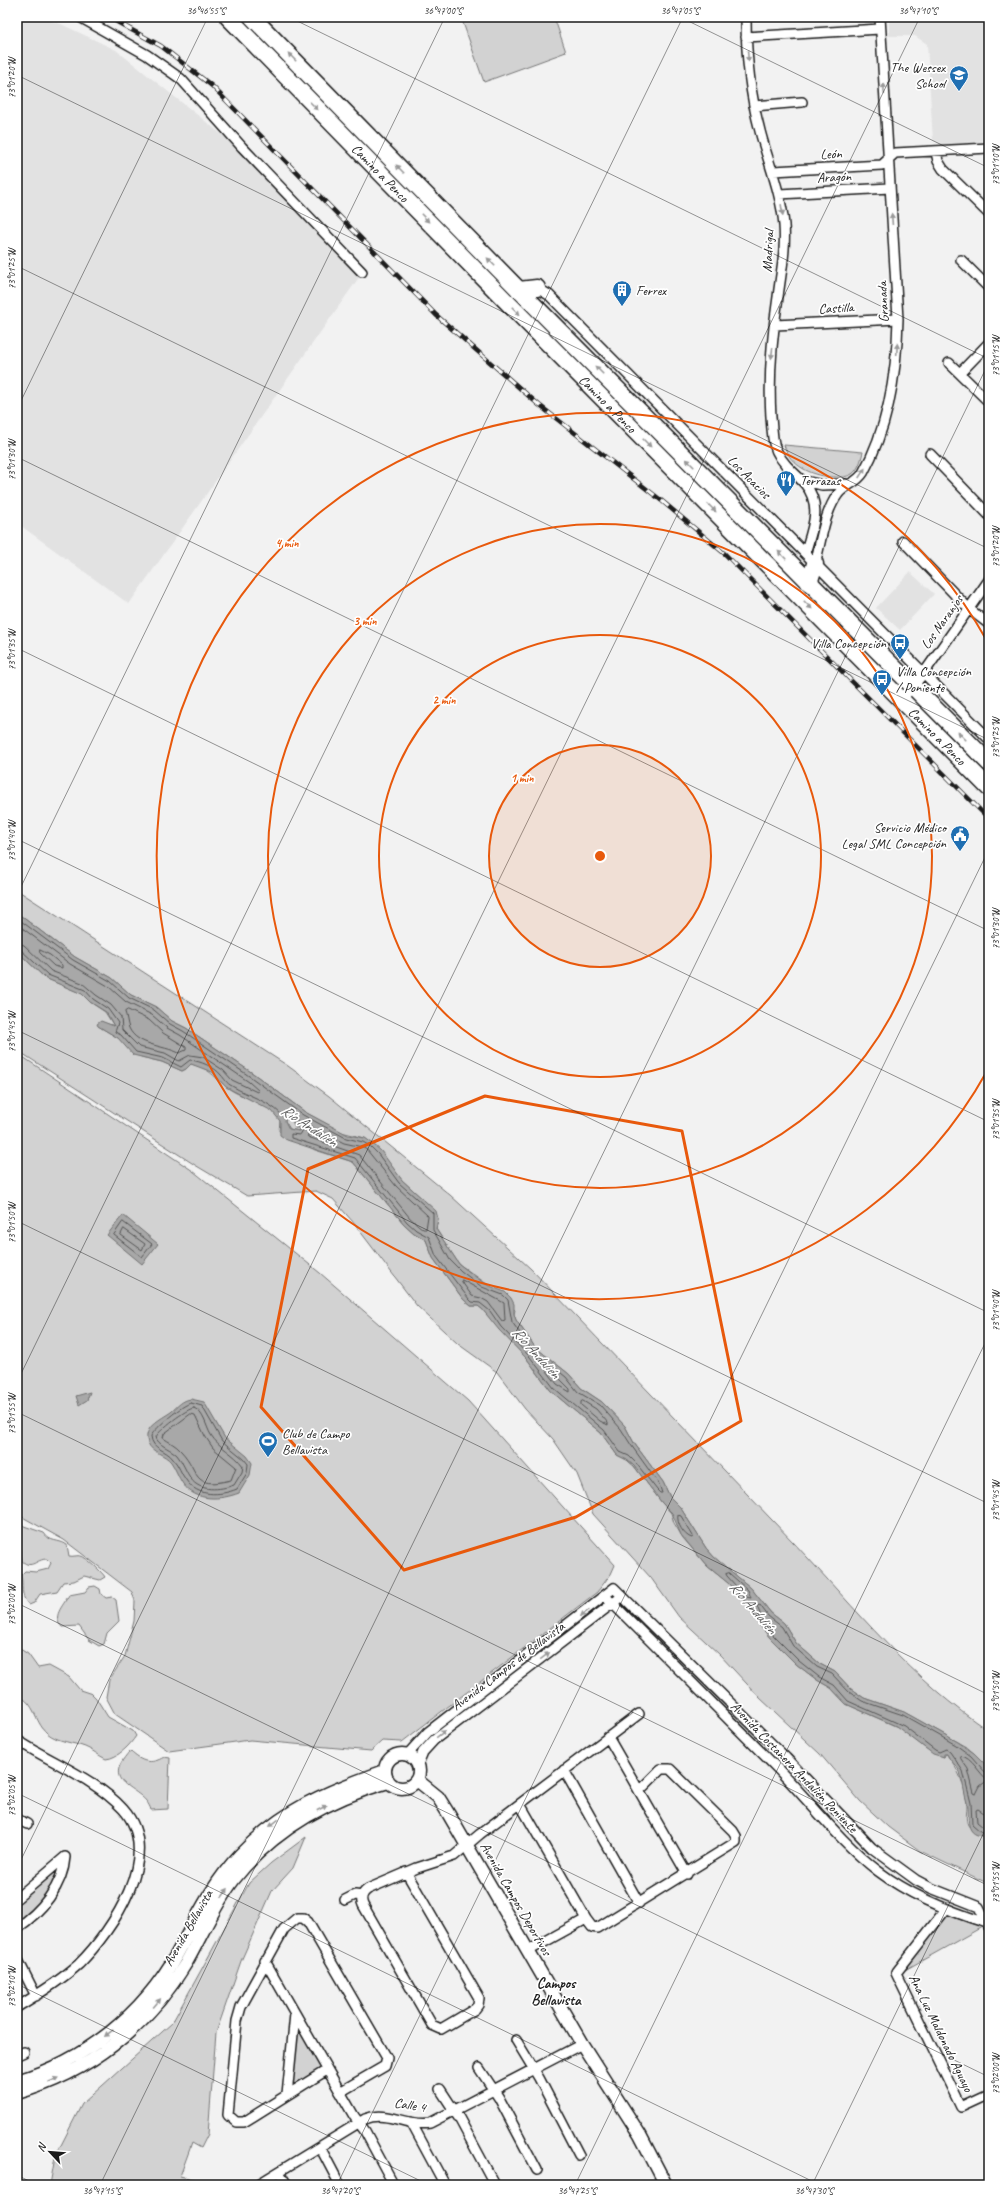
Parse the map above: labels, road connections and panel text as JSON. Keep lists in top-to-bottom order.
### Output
{
  "streets": {
    "highway": ["Camino a Penco"],
    "street": [
      "León",
      "Aragón",
      "Madrigal",
      "Granada",
      "Castilla",
      "Los Acacios",
      "Los Naranjos",
      "Avenida Campos de Bellavista",
      "Avenida Costanera Andalién Poniente",
      "Avenida Campos Deportivos",
      "Avenida Bellavista",
      "Ana Luz Maldonado Aguayo",
      "Calle 4"
    ]
  },
  "crossings": [
    ["León", "Madrigal"],
    ["León", "Granada"],
    ["Camino a Penco", "Los Naranjos"],
    ["Aragón", "Madrigal"],
    ["Aragón", "Granada"],
    ["Madrigal", "Granada"],
    ["Madrigal", "Castilla"],
    ["Madrigal", "Los Acacios"],
    ["Granada", "Castilla"],
    ["Granada", "Los Acacios"],
    ["Los Acacios", "Los Naranjos"],
    ["Avenida Campos de Bellavista", "Avenida Costanera Andalién Poniente"],
    ["Avenida Campos de Bellavista", "Avenida Campos Deportivos"],
    ["Avenida Campos de Bellavista", "Avenida Bellavista"],
    ["Avenida Costanera Andalién Poniente", "Ana Luz Maldonado Aguayo"],
    ["Avenida Campos Deportivos", "Avenida Bellavista"],
    ["Avenida Campos Deportivos", "Calle 4"]
  ],
  "one_way": ["Madrigal", "Granada"],
  "districts": ["Campos Bellavista"],
  "water": ["Río Andalién"],
  "places": {
    "school or university": ["The Wessex School"],
    "building": ["Ferrex"],
    "restaurant": ["Terrazas"],
    "bus stop": ["Villa Concepción", "Villa Concepción / Poniente"],
    "public building": ["Servicio Médico Legal SML Concepción"],
    "sports": ["Club de Campo Bellavista"]
  },
  "north": "top left",
  "coordinates": [
    "36°46'55\"S",
    "36°47'00\"S",
    "36°47'05\"S",
    "36°47'10\"S",
    "73°01'20\"W",
    "73°01'10\"W",
    "73°01'25\"W",
    "73°01'15\"W",
    "73°01'30\"W",
    "73°01'35\"W",
    "73°01'40\"W",
    "73°01'45\"W",
    "73°01'50\"W",
    "73°01'55\"W",
    "73°02'00\"W",
    "73°02'05\"W",
    "73°02'10\"W",
    "36°47'15\"S",
    "36°47'20\"S",
    "36°47'25\"S",
    "36°47'30\"S"
  ],
  "rings": [
    "4 min",
    "3 min",
    "2 min",
    "1 min"
  ]
}
